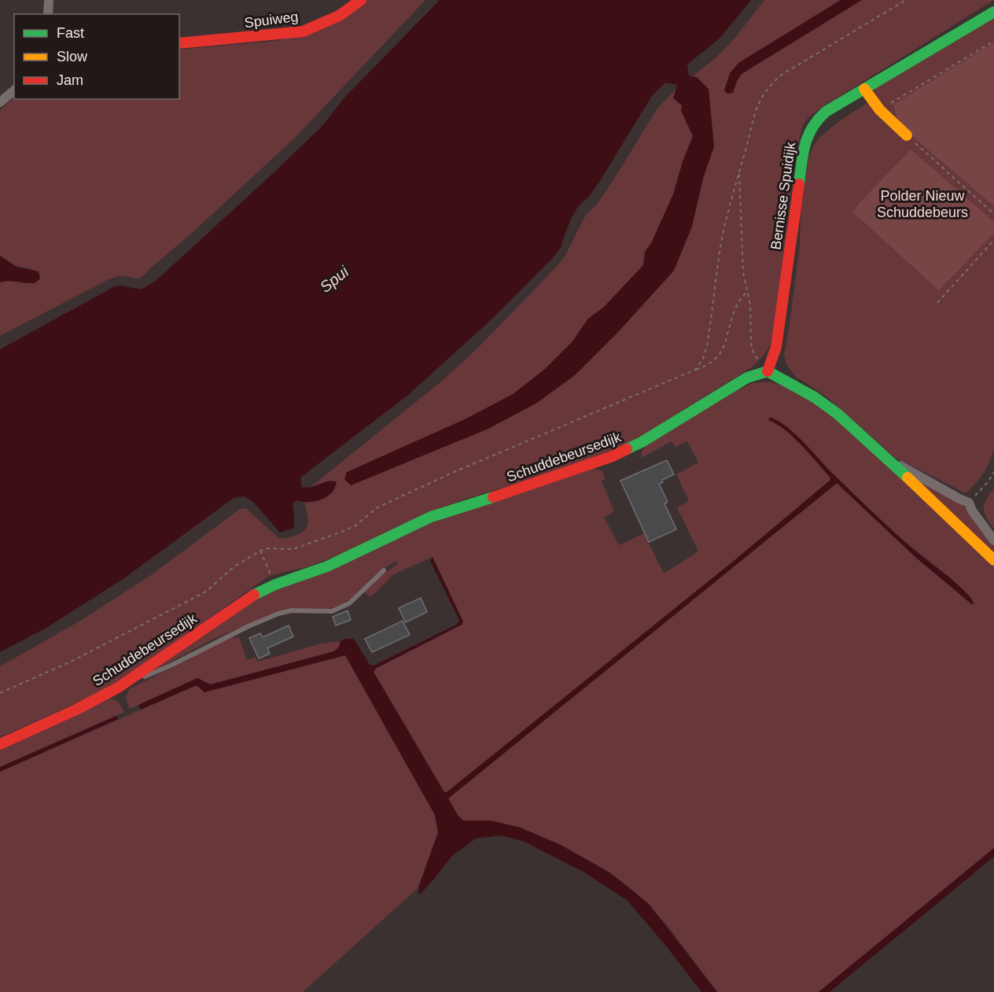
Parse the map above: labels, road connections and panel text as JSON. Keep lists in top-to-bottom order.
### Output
{
  "streets": {
    "street": ["Spuiweg", "Bernisse Spuidijk", "Schuddebeursedijk"]
  },
  "crossings": [
    ["Bernisse Spuidijk", "Schuddebeursedijk"]
  ],
  "water": ["Spui"],
  "parks": ["Polder Nieuw Schuddebeurs"],
  "legend": ["Fast", "Slow", "Jam"]
}
